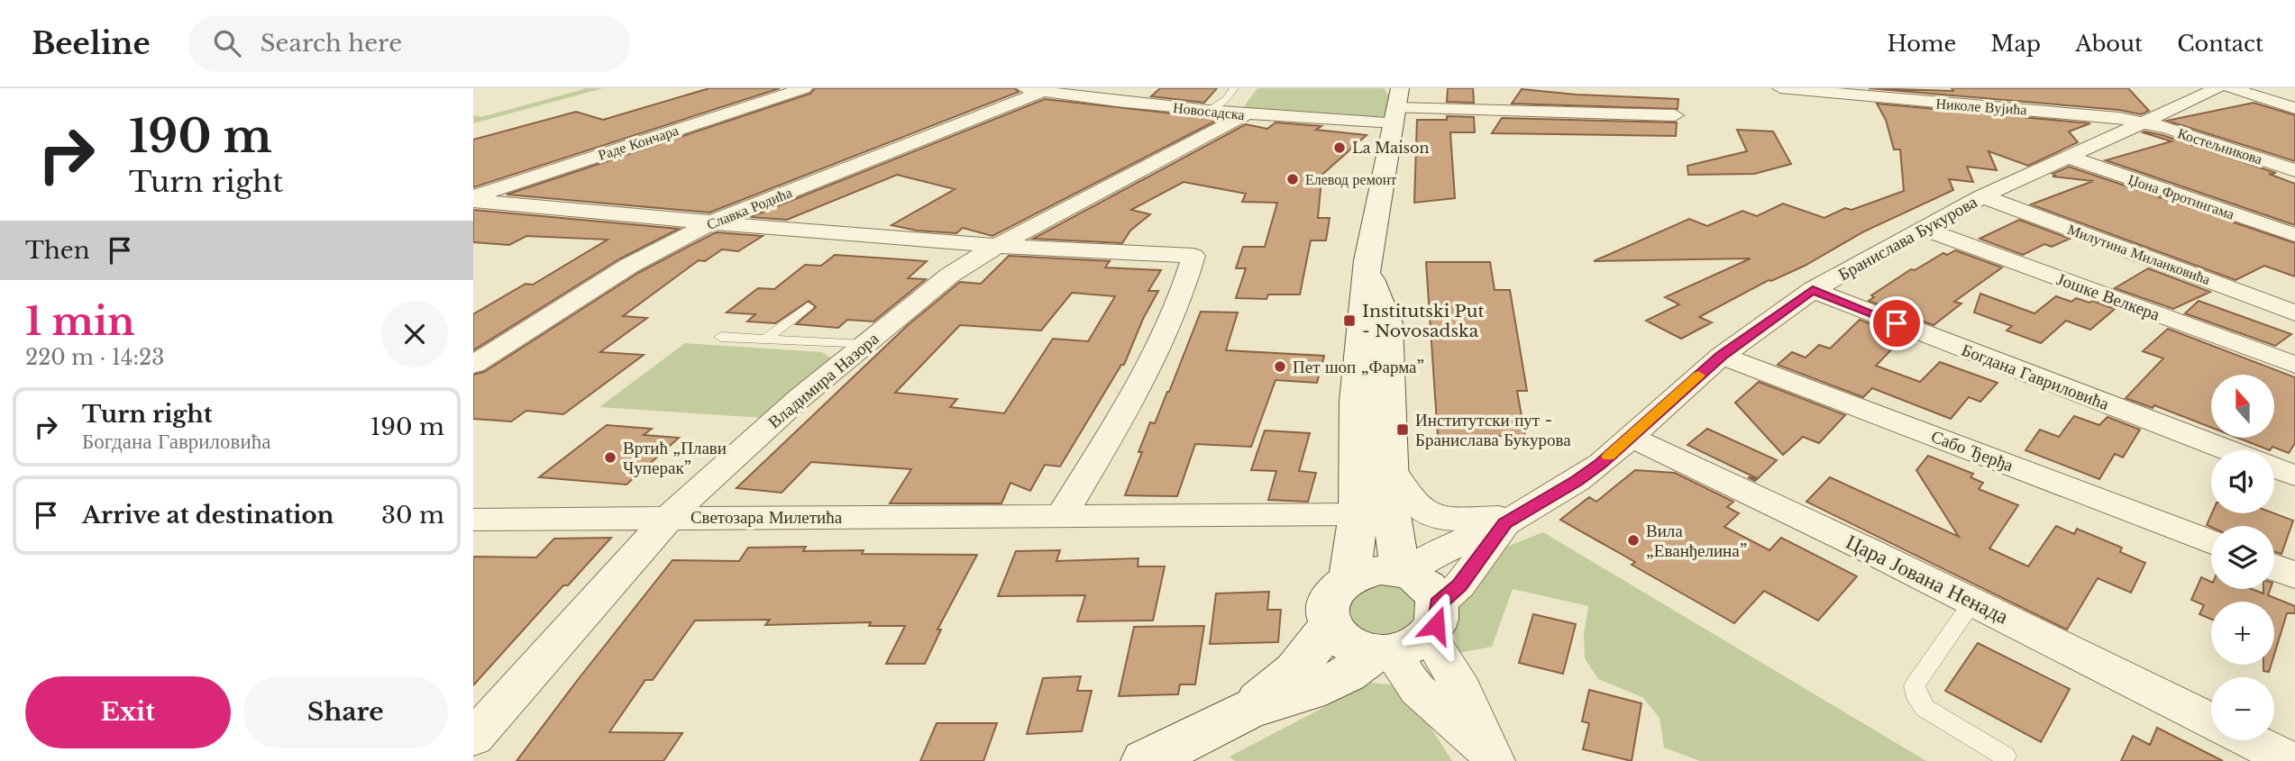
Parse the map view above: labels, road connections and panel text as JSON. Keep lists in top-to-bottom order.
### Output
{
  "streets": {
    "street": [
      "Николе Вујића",
      "Новосадска",
      "Раде Кончара",
      "Костељникова",
      "Џона Фротингама",
      "Славка Родића",
      "Бранислава Букурова",
      "Милутина Миланковића",
      "Јошке Велкера",
      "Богдана Гавриловића",
      "Владимира Назора",
      "Сабо Ђерђа",
      "Светозара Милетића",
      "Цара Јована Ненада"
    ]
  },
  "crossings": [
    ["Николе Вујића", "Костељникова"],
    ["Николе Вујића", "Бранислава Букурова"],
    ["Новосадска", "Славка Родића"],
    ["Новосадска", "Владимира Назора"],
    ["Костељникова", "Бранислава Букурова"],
    ["Џона Фротингама", "Бранислава Букурова"],
    ["Бранислава Букурова", "Милутина Миланковића"],
    ["Бранислава Букурова", "Јошке Велкера"],
    ["Бранислава Букурова", "Богдана Гавриловића"],
    ["Бранислава Букурова", "Сабо Ђерђа"],
    ["Бранислава Букурова", "Цара Јована Ненада"],
    ["Владимира Назора", "Светозара Милетића"]
  ],
  "places": {
    "other": [
      "La Maison",
      "Елевод ремонт",
      "Пет шоп „Фарма”",
      "Вртић „Плави Чуперак”",
      "Вила „Еванђелина”"
    ],
    "transit": ["Institutski Put - Novosadska", "Институтски пут - Бранислава Букурова"]
  },
  "north": "top",
  "page": {
    "header": "Beeline",
    "search": "Search here",
    "nav": [
      "Home",
      "Map",
      "About",
      "Contact"
    ],
    "turn": ["190 m", "Turn right"],
    "then": "Then",
    "heading": ["1 min", "220 m · 14:23"],
    "map_buttons": ["+", "−"],
    "list": [
      {
        "name": "Turn right",
        "note": "Богдана Гавриловића",
        "value": "190 m"
      },
      {
        "name": "Arrive at destination",
        "value": "30 m"
      }
    ],
    "buttons": ["Exit", "Share"]
  }
}
